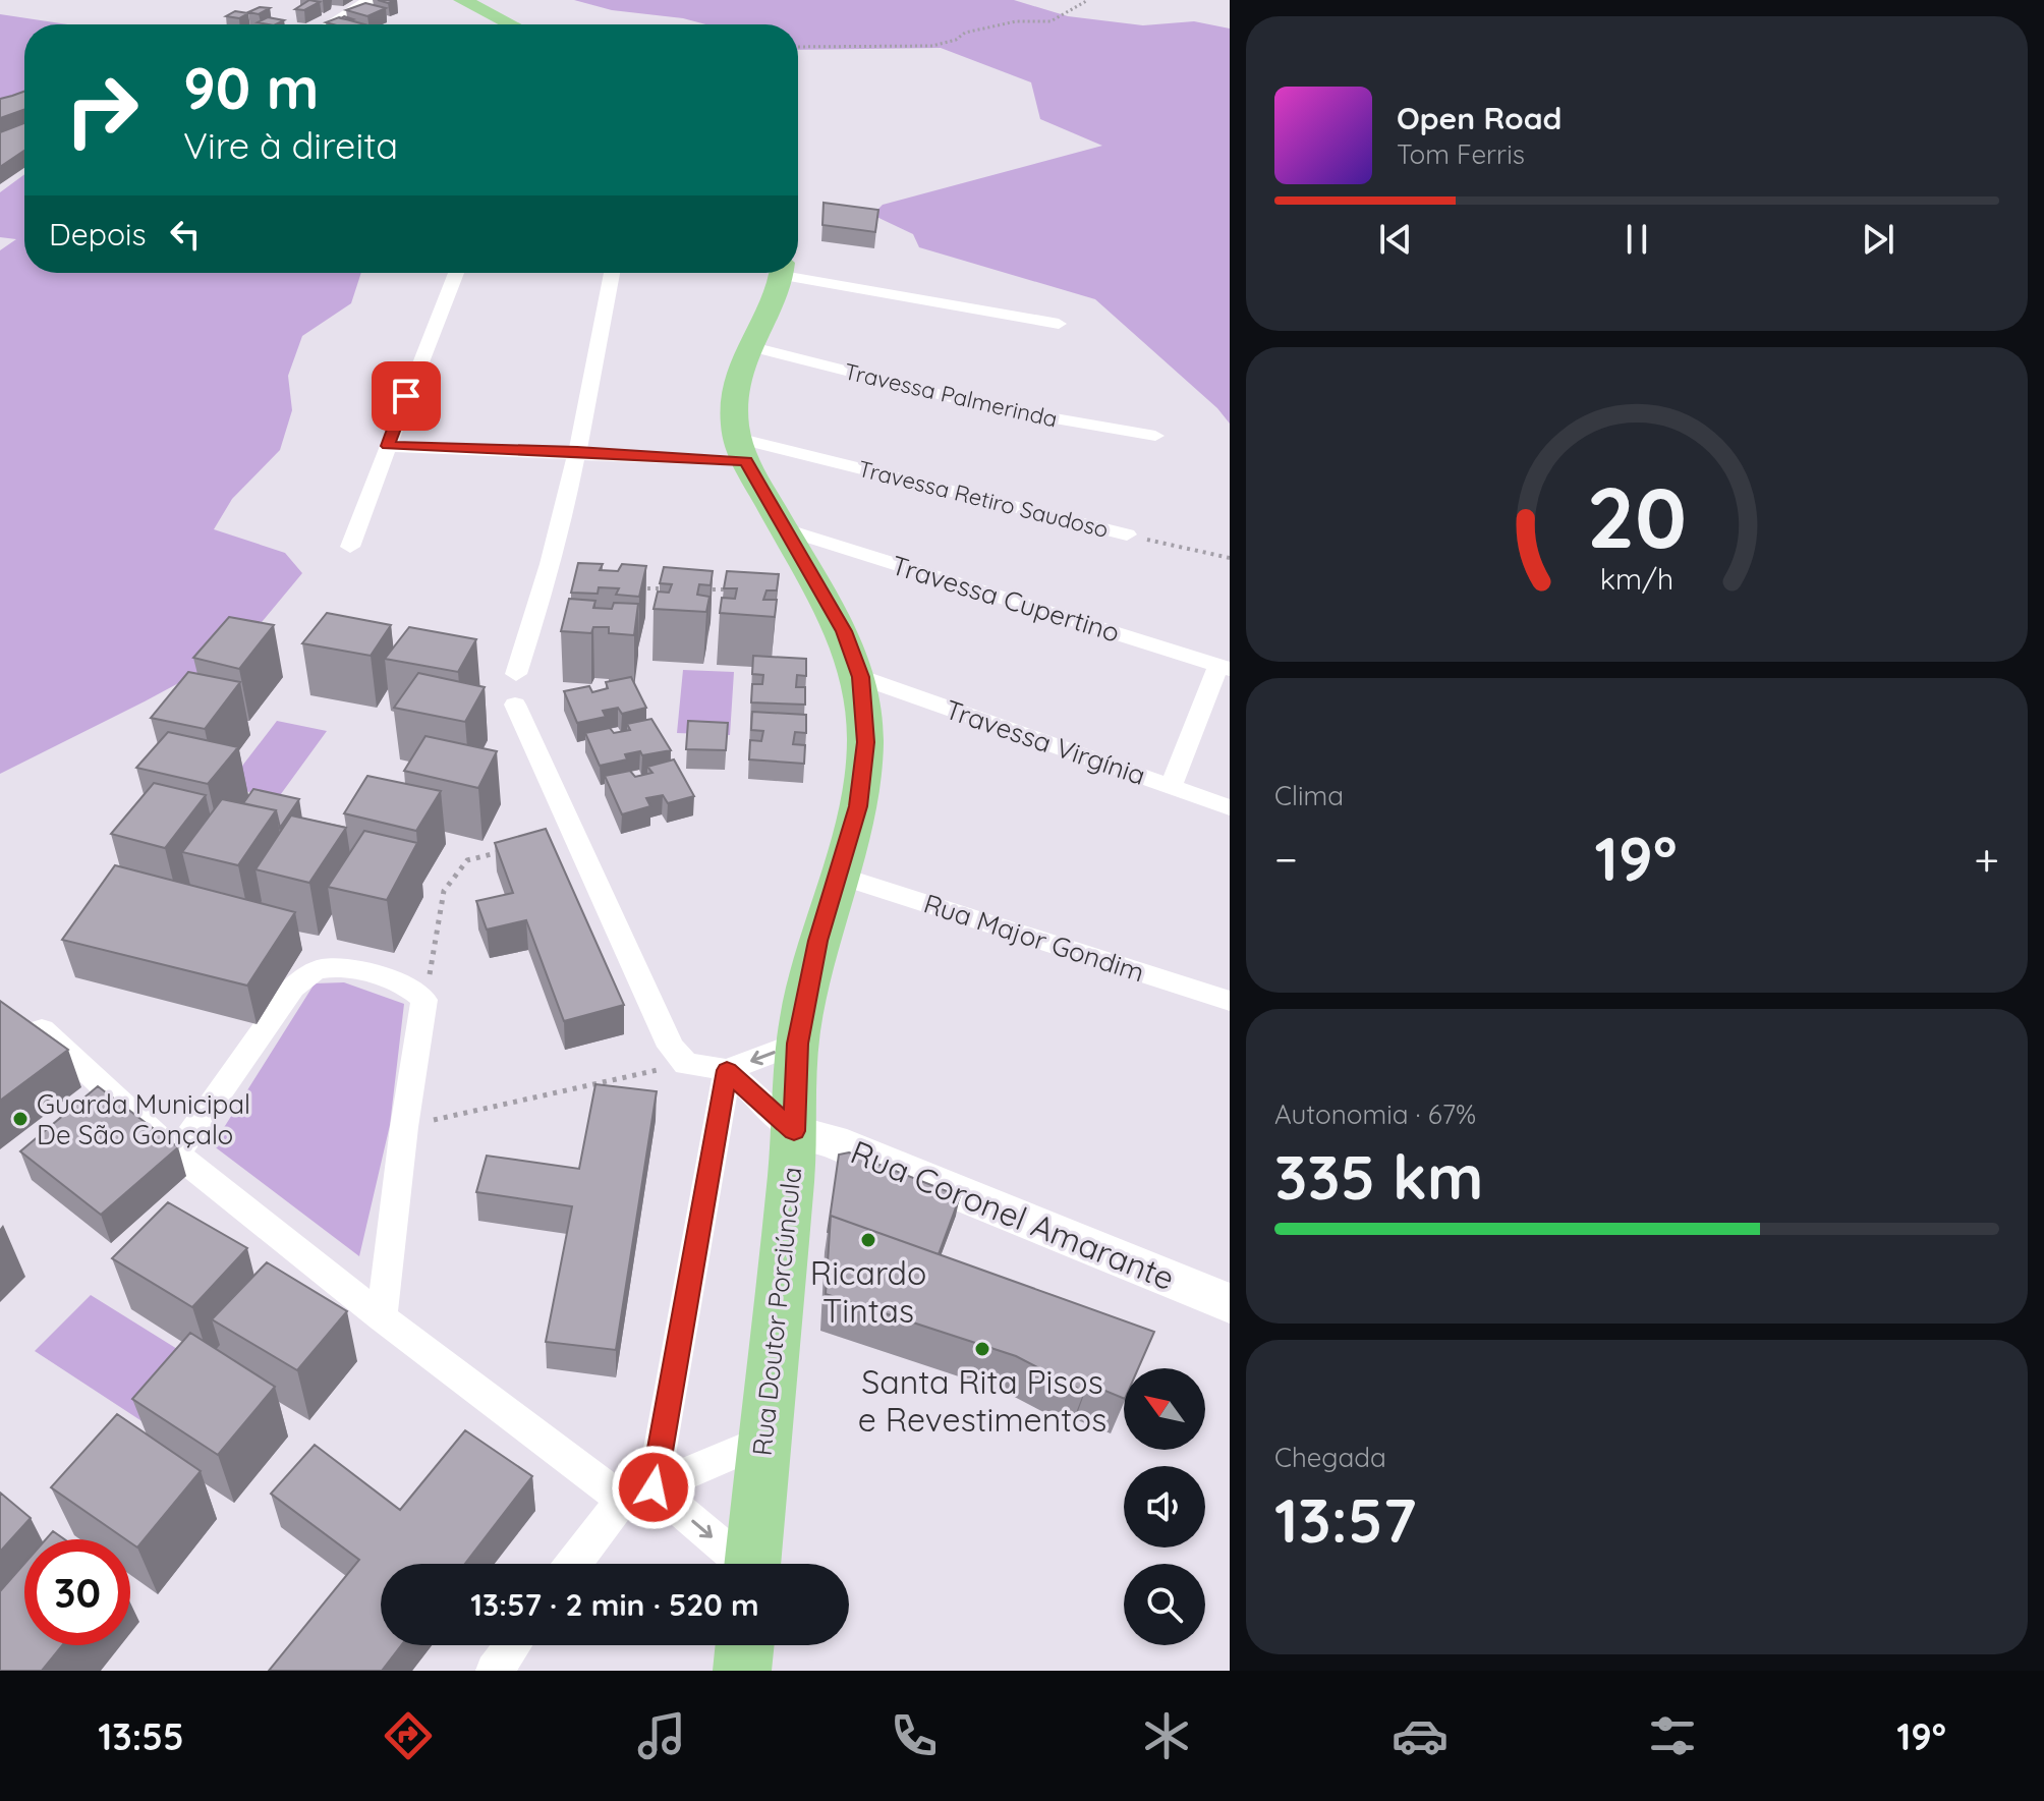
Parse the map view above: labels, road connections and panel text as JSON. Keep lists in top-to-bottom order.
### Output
{
  "streets": {
    "main road": ["Rua Coronel Amarante", "Rua Doutor Porciúncula"],
    "street": [
      "Travessa Palmerinda",
      "Travessa Retiro Saudoso",
      "Travessa Cupertino",
      "Travessa Virgínia",
      "Rua Major Gondim"
    ]
  },
  "crossings": [
    ["Travessa Palmerinda", "Rua Doutor Porciúncula"],
    ["Travessa Retiro Saudoso", "Rua Doutor Porciúncula"],
    ["Travessa Cupertino", "Rua Doutor Porciúncula"],
    ["Travessa Virgínia", "Rua Doutor Porciúncula"],
    ["Rua Major Gondim", "Rua Doutor Porciúncula"],
    ["Rua Coronel Amarante", "Rua Doutor Porciúncula"]
  ],
  "places": ["Guarda Municipal De São Gonçalo", "Ricardo Tintas", "Santa Rita Pisos e Revestimentos"],
  "north": "top left",
  "page": {
    "turn": ["90 m", "Vire à direita"],
    "song": ["Open Road", "Tom Ferris"],
    "then": "Depois",
    "tile": [
      "Clima",
      ["Autonomia · 67%", "335 km"],
      ["Chegada", "13:57"]
    ],
    "heat": ["−", "19°", "+"],
    "limit": "30",
    "trip": "13:57 · 2 min · 520 m",
    "tabs": ["13:55", "19°"],
    "gauge": ["20", "km/h"]
  }
}
